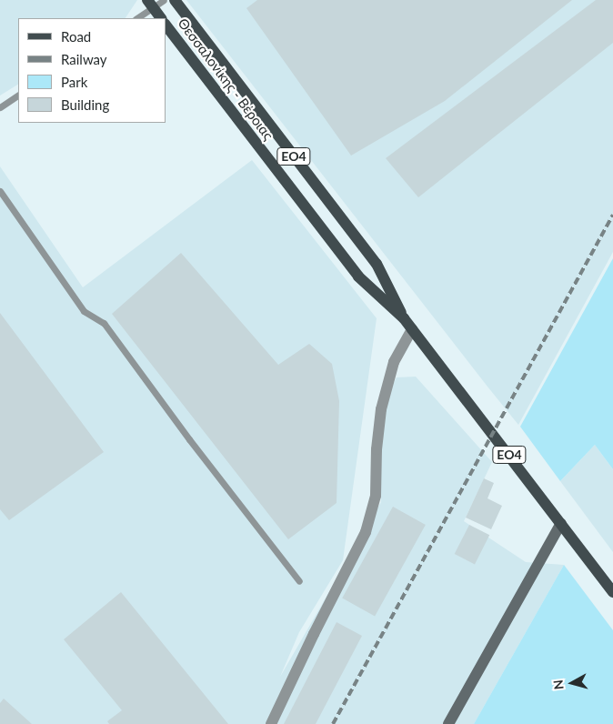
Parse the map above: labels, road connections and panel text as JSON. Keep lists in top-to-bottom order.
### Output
{
  "streets": {
    "main road": ["Θεσσαλονίκης - Βέροιας", "ΕΟ4"]
  },
  "legend": [
    "Road",
    "Railway",
    "Park",
    "Building"
  ],
  "north": "left"
}
